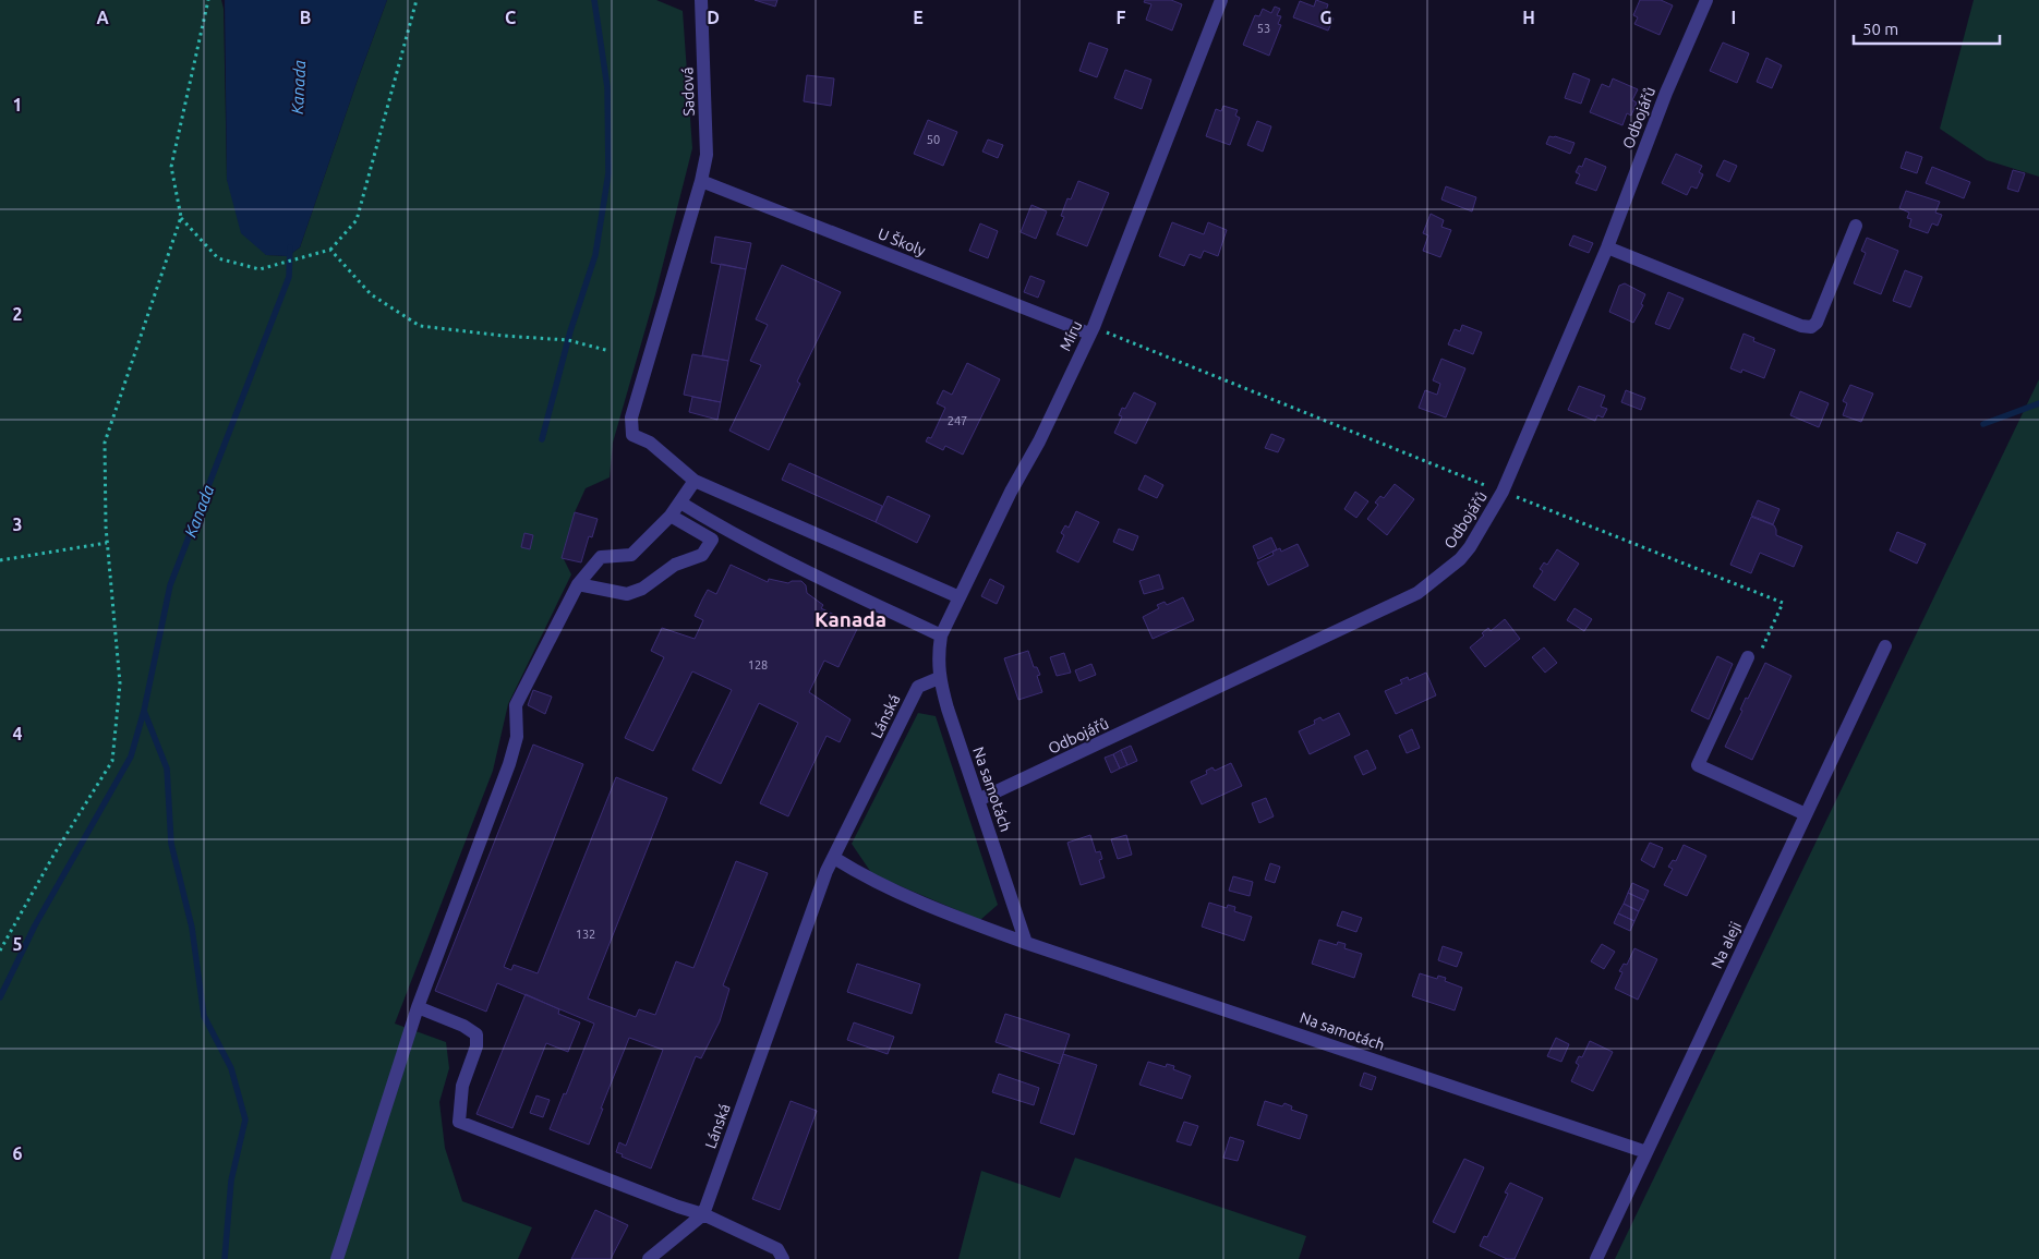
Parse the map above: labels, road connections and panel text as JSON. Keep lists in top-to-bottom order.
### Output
{
  "streets": {
    "street": [
      "Sadová",
      "Odbojářů",
      "U Školy",
      "Míru",
      "Lánská",
      "Na samotách",
      "Na aleji"
    ]
  },
  "crossings": [
    ["Sadová", "U Školy"],
    ["Odbojářů", "Na samotách"],
    ["U Školy", "Míru"],
    ["Míru", "Lánská"],
    ["Míru", "Na samotách"],
    ["Lánská", "Na samotách"],
    ["Na samotách", "Na aleji"]
  ],
  "districts": ["Kanada"],
  "water": ["Kanada"],
  "house_numbers": [
    "53",
    "50",
    "247",
    "128",
    "132"
  ],
  "scale_bar": "50 m",
  "grid": {
    "columns": [
      "A",
      "B",
      "C",
      "D",
      "E",
      "F",
      "G",
      "H",
      "I"
    ],
    "rows": [
      "1",
      "2",
      "3",
      "4",
      "5",
      "6"
    ]
  }
}
